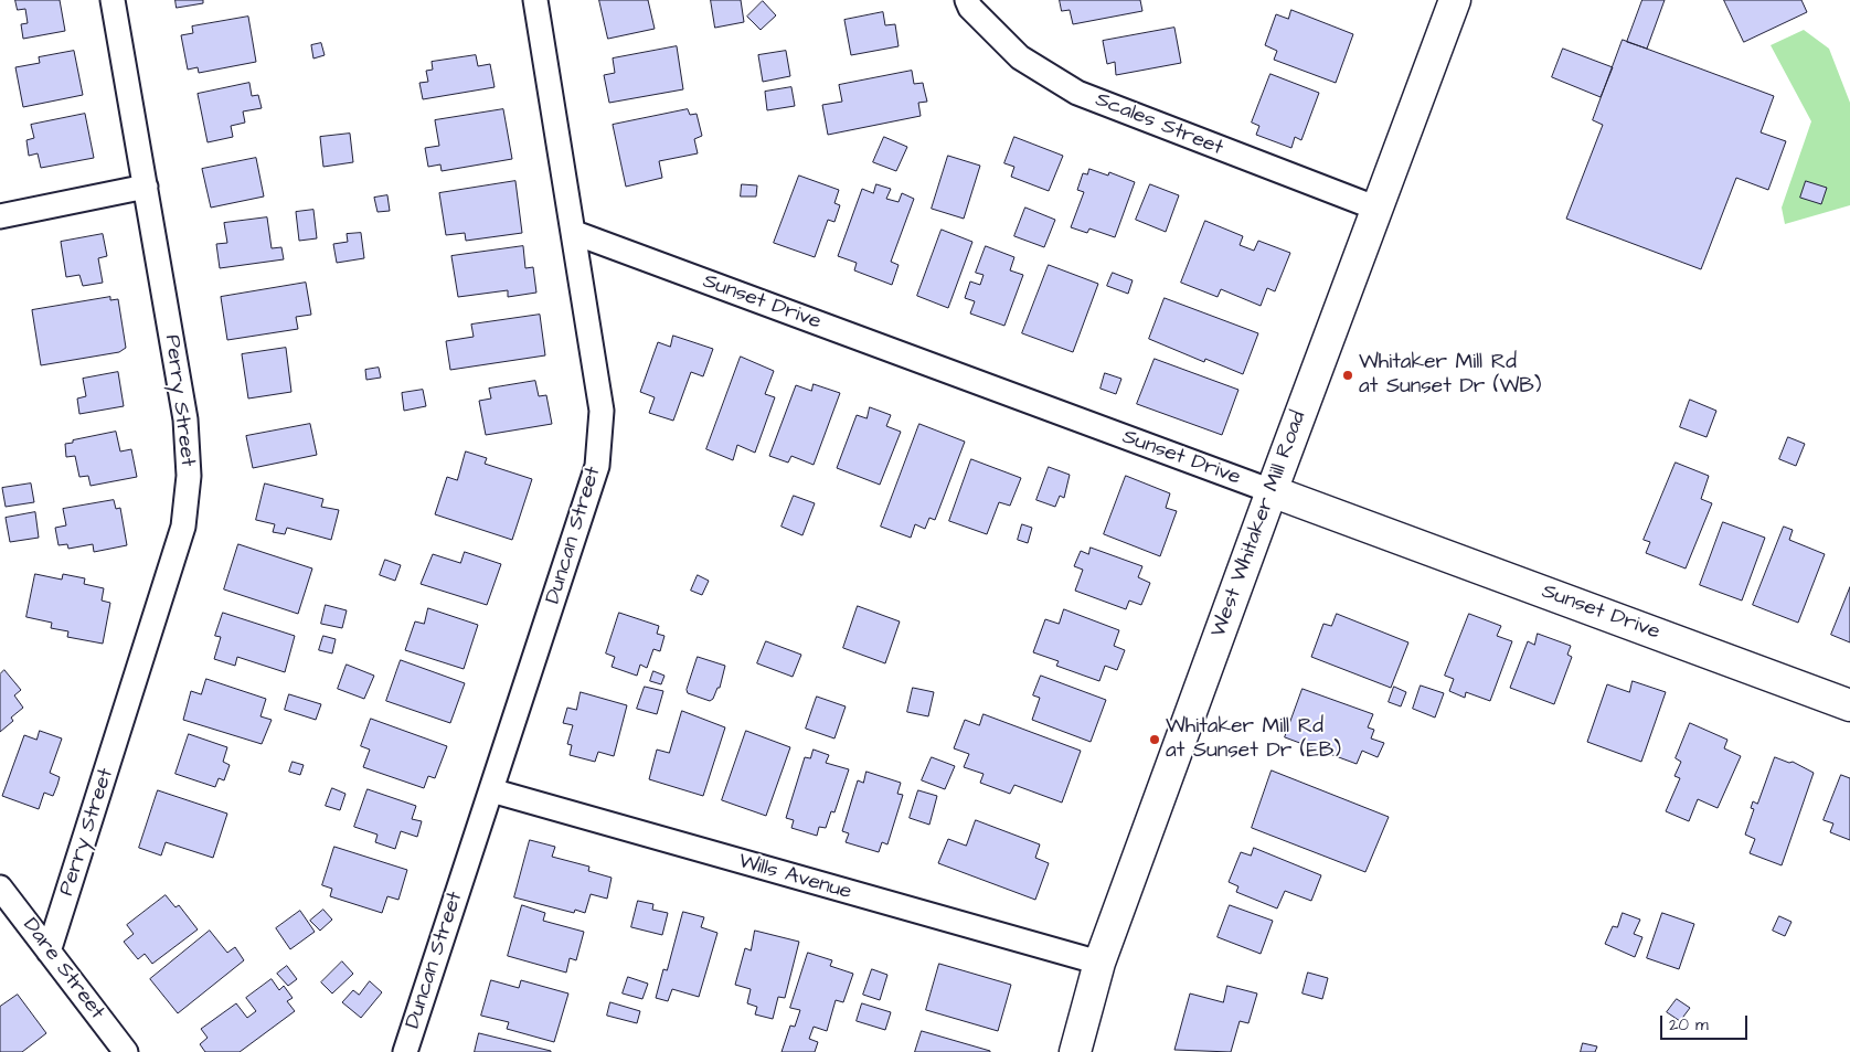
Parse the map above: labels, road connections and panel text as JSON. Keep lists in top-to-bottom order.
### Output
{
  "streets": {
    "main road": ["Sunset Drive", "West Whitaker Mill Road"],
    "street": [
      "Scales Street",
      "Perry Street",
      "Duncan Street",
      "Wills Avenue",
      "Dare Street"
    ]
  },
  "crossings": [
    ["Scales Street", "West Whitaker Mill Road"],
    ["Sunset Drive", "West Whitaker Mill Road"],
    ["Sunset Drive", "Duncan Street"],
    ["Perry Street", "Dare Street"],
    ["West Whitaker Mill Road", "Wills Avenue"],
    ["Duncan Street", "Wills Avenue"]
  ],
  "places": ["Whitaker Mill Rd at Sunset Dr (WB)", "Whitaker Mill Rd at Sunset Dr (EB)"],
  "scale_bar": "20 m"
}
